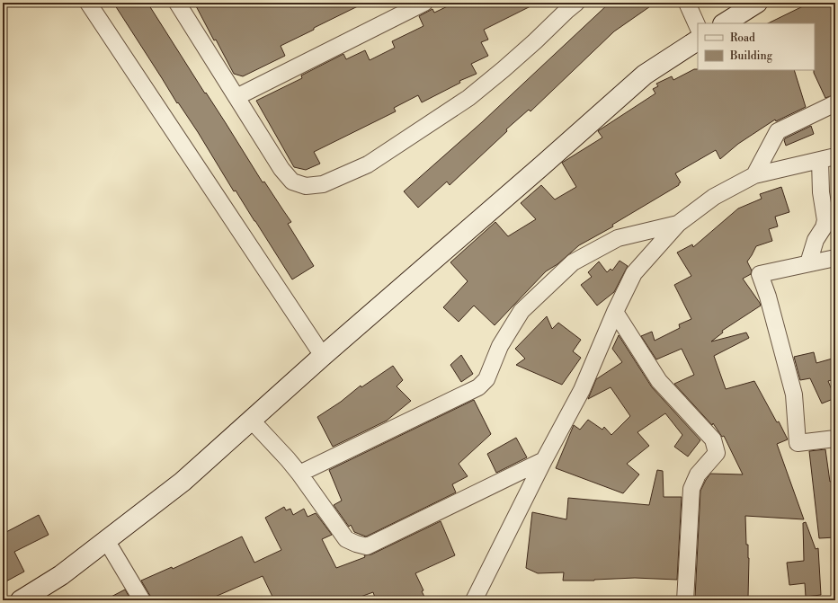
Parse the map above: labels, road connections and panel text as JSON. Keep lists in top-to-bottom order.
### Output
{
  "legend": ["Road", "Building"]
}
